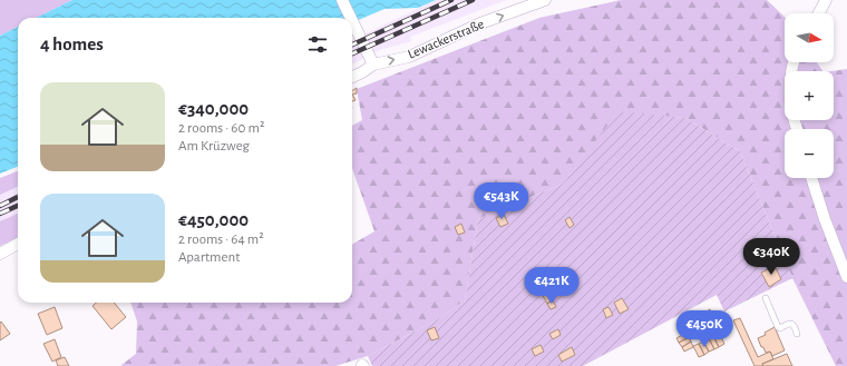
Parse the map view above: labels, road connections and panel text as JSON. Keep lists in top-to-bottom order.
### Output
{
  "streets": {
    "street": ["Lewackerstraße"]
  },
  "one_way": ["Lewackerstraße"],
  "north": "right",
  "page": {
    "map_buttons": ["+", "−"],
    "heading": "4 homes",
    "list": [
      {
        "name": "€340,000",
        "note": "2 rooms · 60 m² · Am Krüzweg"
      },
      {
        "name": "€450,000",
        "note": "2 rooms · 64 m² · Apartment"
      }
    ],
    "price": [
      "€543K",
      "€340K",
      "€421K",
      "€450K"
    ]
  }
}
